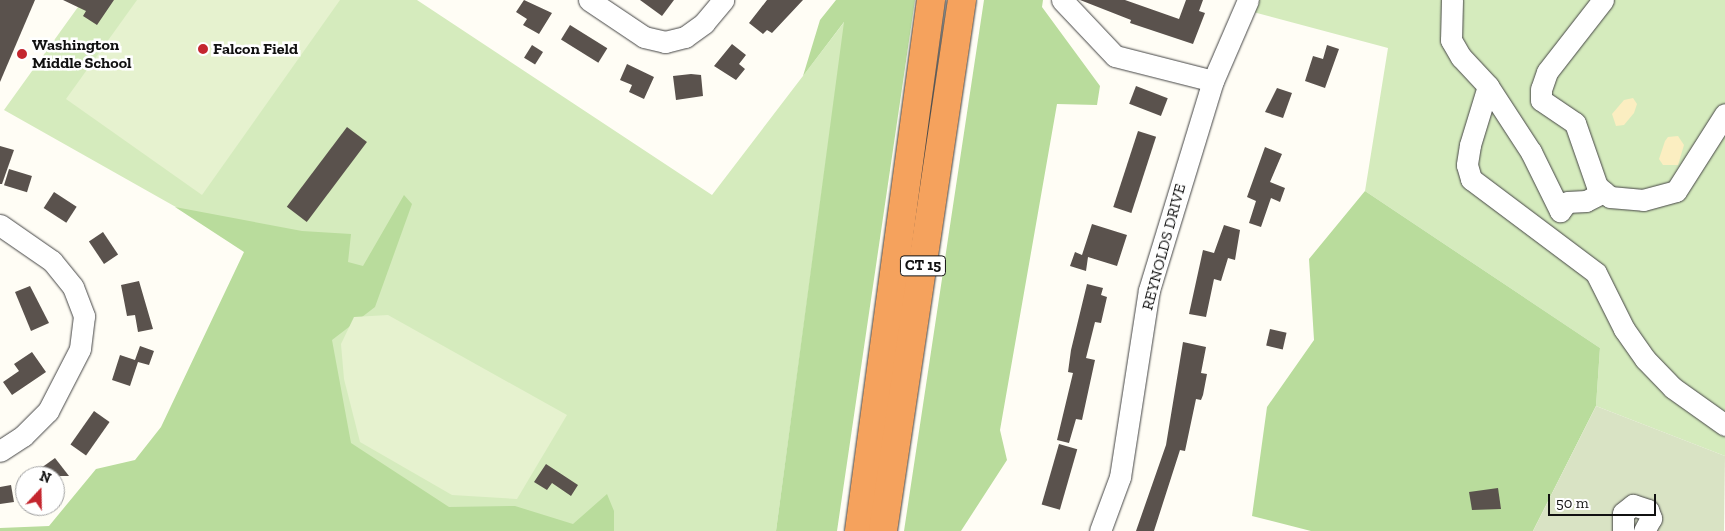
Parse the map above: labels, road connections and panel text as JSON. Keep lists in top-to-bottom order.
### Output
{
  "streets": {
    "highway": ["CT 15"],
    "street": ["REYNOLDS DRIVE"]
  },
  "places": ["Falcon Field", "Washington Middle School"],
  "scale_bar": "50 m",
  "north": "top"
}
